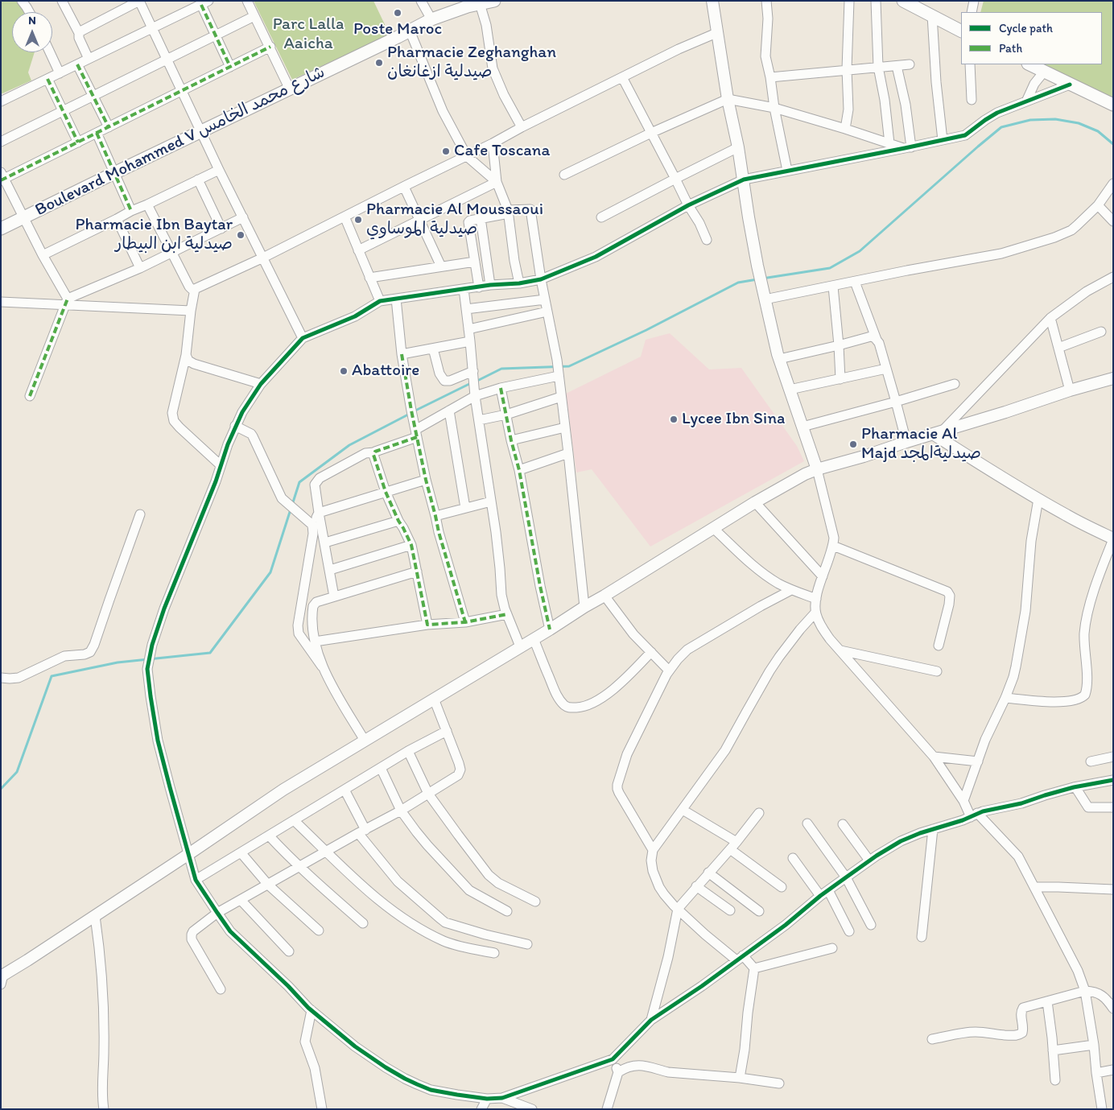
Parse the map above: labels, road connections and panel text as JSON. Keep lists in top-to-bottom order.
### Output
{
  "streets": {
    "main road": ["Boulevard Mohammed V شارع محمد الخامس"]
  },
  "parks": ["Parc Lalla Aaicha"],
  "places": [
    "Poste Maroc",
    "Pharmacie Zeghanghan صيدلية ازغانغان",
    "Cafe Toscana",
    "Pharmacie Al Moussaoui صيدلية الموساوي",
    "Pharmacie Ibn Baytar صيدلية ابن البيطار",
    "Abattoire",
    "Lycee Ibn Sina",
    "Pharmacie Al Majd صيدليةالمجد"
  ],
  "legend": ["Cycle path", "Path"],
  "north": "top"
}
